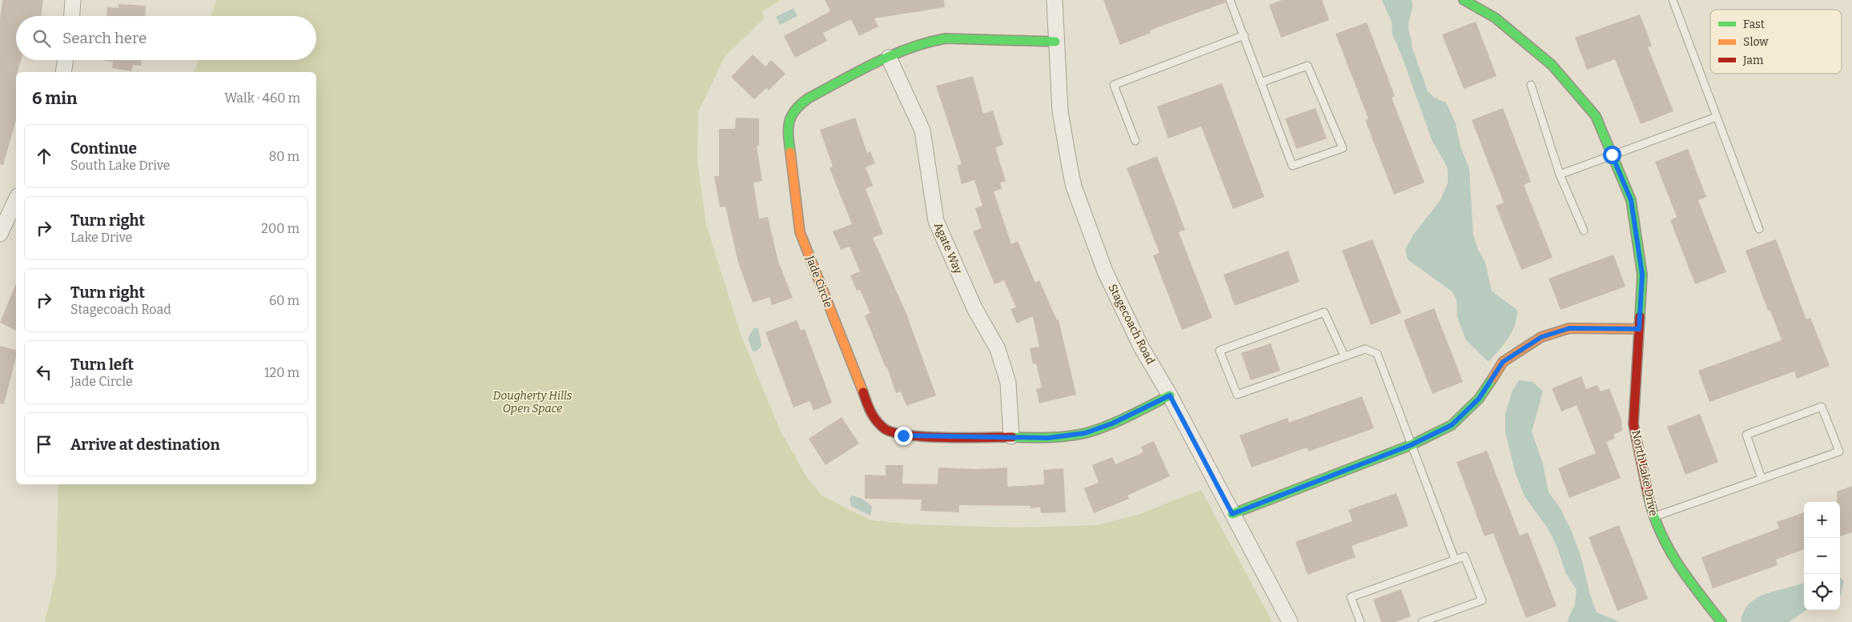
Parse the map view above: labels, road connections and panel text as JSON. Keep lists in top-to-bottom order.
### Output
{
  "streets": {
    "street": [
      "Agate Way",
      "Jade Circle",
      "Stagecoach Road",
      "North Lake Drive"
    ]
  },
  "crossings": [
    ["Agate Way", "Jade Circle"],
    ["Jade Circle", "Stagecoach Road"]
  ],
  "parks": ["Dougherty Hills Open Space"],
  "legend": ["Fast", "Slow", "Jam"],
  "page": {
    "search": "Search here",
    "heading": ["6 min", "Walk · 460 m"],
    "list": [
      ["Continue", "South Lake Drive", "80 m"],
      ["Turn right", "Lake Drive", "200 m"],
      ["Turn right", "Stagecoach Road", "60 m"],
      ["Turn left", "Jade Circle", "120 m"],
      "Arrive at destination"
    ],
    "map_buttons": ["+", "−"]
  }
}
